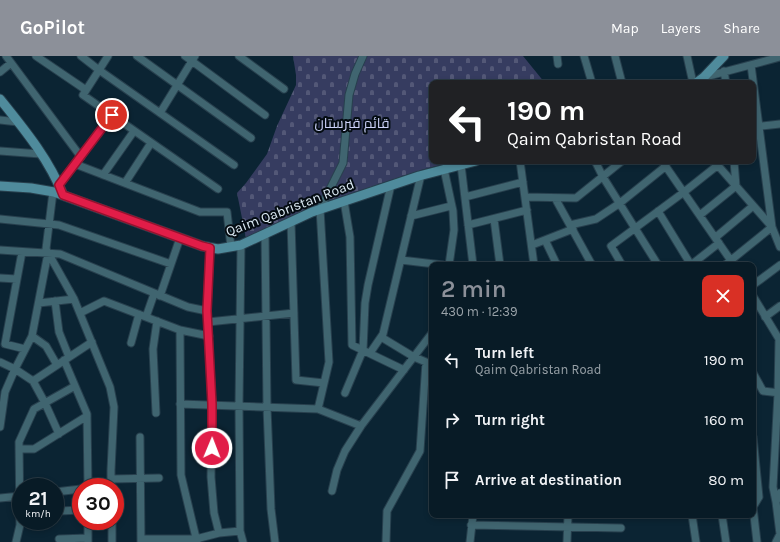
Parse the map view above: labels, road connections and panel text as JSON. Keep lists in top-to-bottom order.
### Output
{
  "streets": {
    "street": ["Qaim Qabristan Road"]
  },
  "parks": ["قائم قبرستان"],
  "page": {
    "header": "GoPilot",
    "nav": ["Map", "Layers", "Share"],
    "turn": ["190 m", "Qaim Qabristan Road"],
    "heading": ["2 min", "430 m · 12:39"],
    "list": [
      {
        "name": "Turn left",
        "note": "Qaim Qabristan Road",
        "value": "190 m"
      },
      {
        "name": "Turn right",
        "value": "160 m"
      },
      {
        "name": "Arrive at destination",
        "value": "80 m"
      }
    ],
    "speed": "21 km/h",
    "limit": "30"
  }
}
